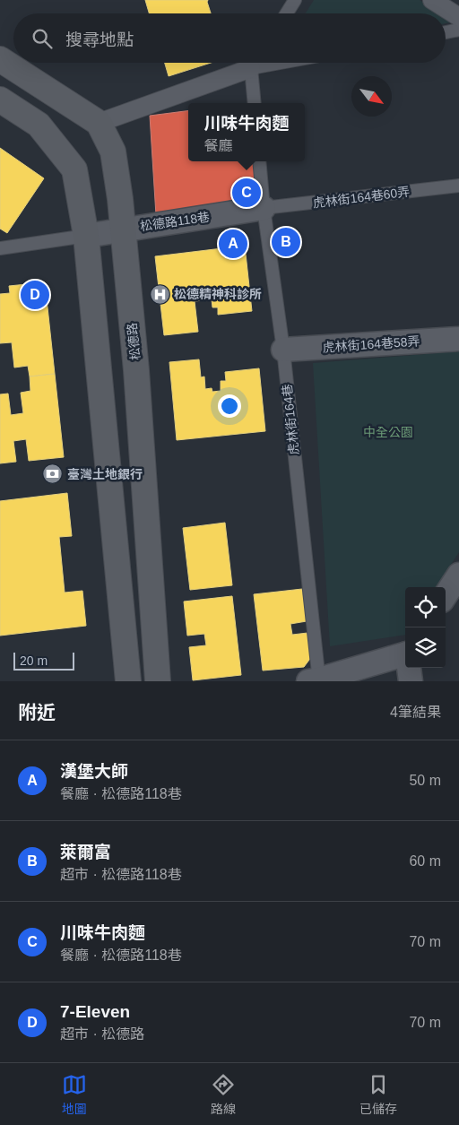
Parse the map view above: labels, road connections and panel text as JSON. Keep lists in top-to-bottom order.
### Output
{
  "streets": {
    "main road": ["松德路"],
    "street": ["松德路118巷", "虎林街164巷58弄"],
    "lane": ["虎林街164巷60弄", "虎林街164巷"]
  },
  "crossings": [
    ["虎林街164巷60弄", "松德路118巷"],
    ["虎林街164巷60弄", "虎林街164巷"],
    ["松德路118巷", "松德路"],
    ["松德路118巷", "虎林街164巷"],
    ["虎林街164巷58弄", "虎林街164巷"]
  ],
  "parks": ["中全公園"],
  "places": {
    "hospital": ["松德精神科診所"],
    "bank": ["臺灣土地銀行"]
  },
  "scale_bar": "20 m",
  "north": "bottom right",
  "page": {
    "search": "搜尋地點",
    "popup": ["川味牛肉麵", "餐廳"],
    "pins": [
      "C",
      "B",
      "A",
      "D"
    ],
    "scale": "20 m",
    "heading": ["附近", "4筆結果"],
    "list": [
      {
        "mark": "A",
        "name": "漢堡大師",
        "note": "餐廳 · 松德路118巷",
        "value": "50 m"
      },
      {
        "mark": "B",
        "name": "萊爾富",
        "note": "超市 · 松德路118巷",
        "value": "60 m"
      },
      {
        "mark": "C",
        "name": "川味牛肉麵",
        "note": "餐廳 · 松德路118巷",
        "value": "70 m"
      },
      {
        "mark": "D",
        "name": "7-Eleven",
        "note": "超市 · 松德路",
        "value": "70 m"
      }
    ],
    "nav": ["地圖", "路線", "已儲存"]
  }
}
